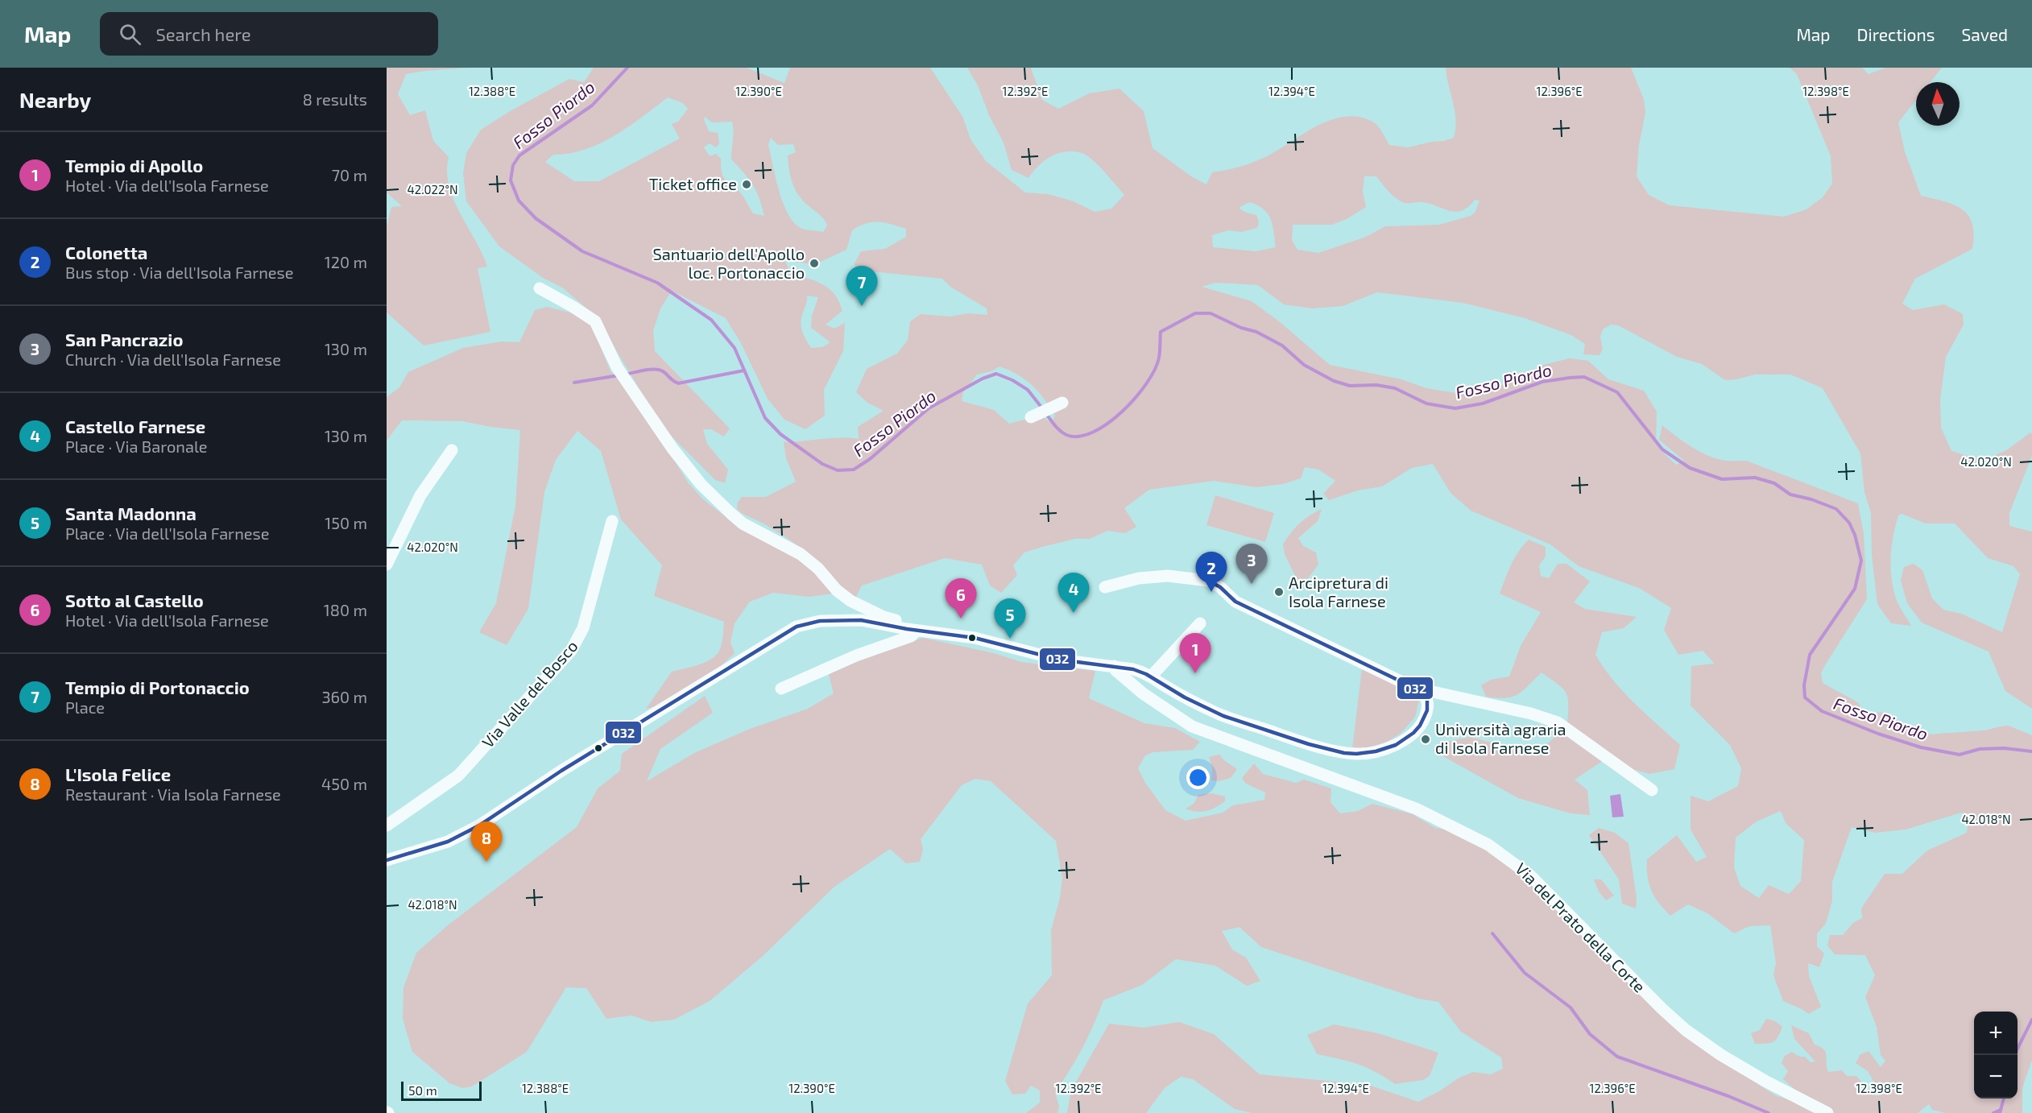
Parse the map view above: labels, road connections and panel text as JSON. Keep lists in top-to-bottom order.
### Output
{
  "streets": {
    "street": ["Via Valle del Bosco", "Via del Prato della Corte"]
  },
  "water": ["Fosso Piordo"],
  "places": [
    "Ticket office",
    "Santuario dell'Apollo loc. Portonaccio",
    "Arcipretura di Isola Farnese",
    "Università agraria di Isola Farnese"
  ],
  "lines": ["transit line 032"],
  "scale_bar": "50 m",
  "north": "top",
  "page": {
    "header": "Map",
    "search": "Search here",
    "nav": ["Map", "Directions", "Saved"],
    "heading": ["Nearby", "8 results"],
    "list": [
      {
        "mark": "1",
        "name": "Tempio di Apollo",
        "note": "Hotel · Via dell'Isola Farnese",
        "value": "70 m"
      },
      {
        "mark": "2",
        "name": "Colonetta",
        "note": "Bus stop · Via dell'Isola Farnese",
        "value": "120 m"
      },
      {
        "mark": "3",
        "name": "San Pancrazio",
        "note": "Church · Via dell'Isola Farnese",
        "value": "130 m"
      },
      {
        "mark": "4",
        "name": "Castello Farnese",
        "note": "Place · Via Baronale",
        "value": "130 m"
      },
      {
        "mark": "5",
        "name": "Santa Madonna",
        "note": "Place · Via dell'Isola Farnese",
        "value": "150 m"
      },
      {
        "mark": "6",
        "name": "Sotto al Castello",
        "note": "Hotel · Via dell'Isola Farnese",
        "value": "180 m"
      },
      {
        "mark": "7",
        "name": "Tempio di Portonaccio",
        "note": "Place",
        "value": "360 m"
      },
      {
        "mark": "8",
        "name": "L'Isola Felice",
        "note": "Restaurant · Via Isola Farnese",
        "value": "450 m"
      }
    ],
    "pins": [
      "7",
      "3",
      "2",
      "4",
      "6",
      "5",
      "1",
      "8"
    ],
    "map_buttons": ["+", "−"],
    "scale": "50 m"
  },
  "coordinates": [
    "12.388°E",
    "12.390°E",
    "12.392°E",
    "12.394°E",
    "12.396°E",
    "12.398°E",
    "42.022°N",
    "42.020°N",
    "42.018°N"
  ]
}
